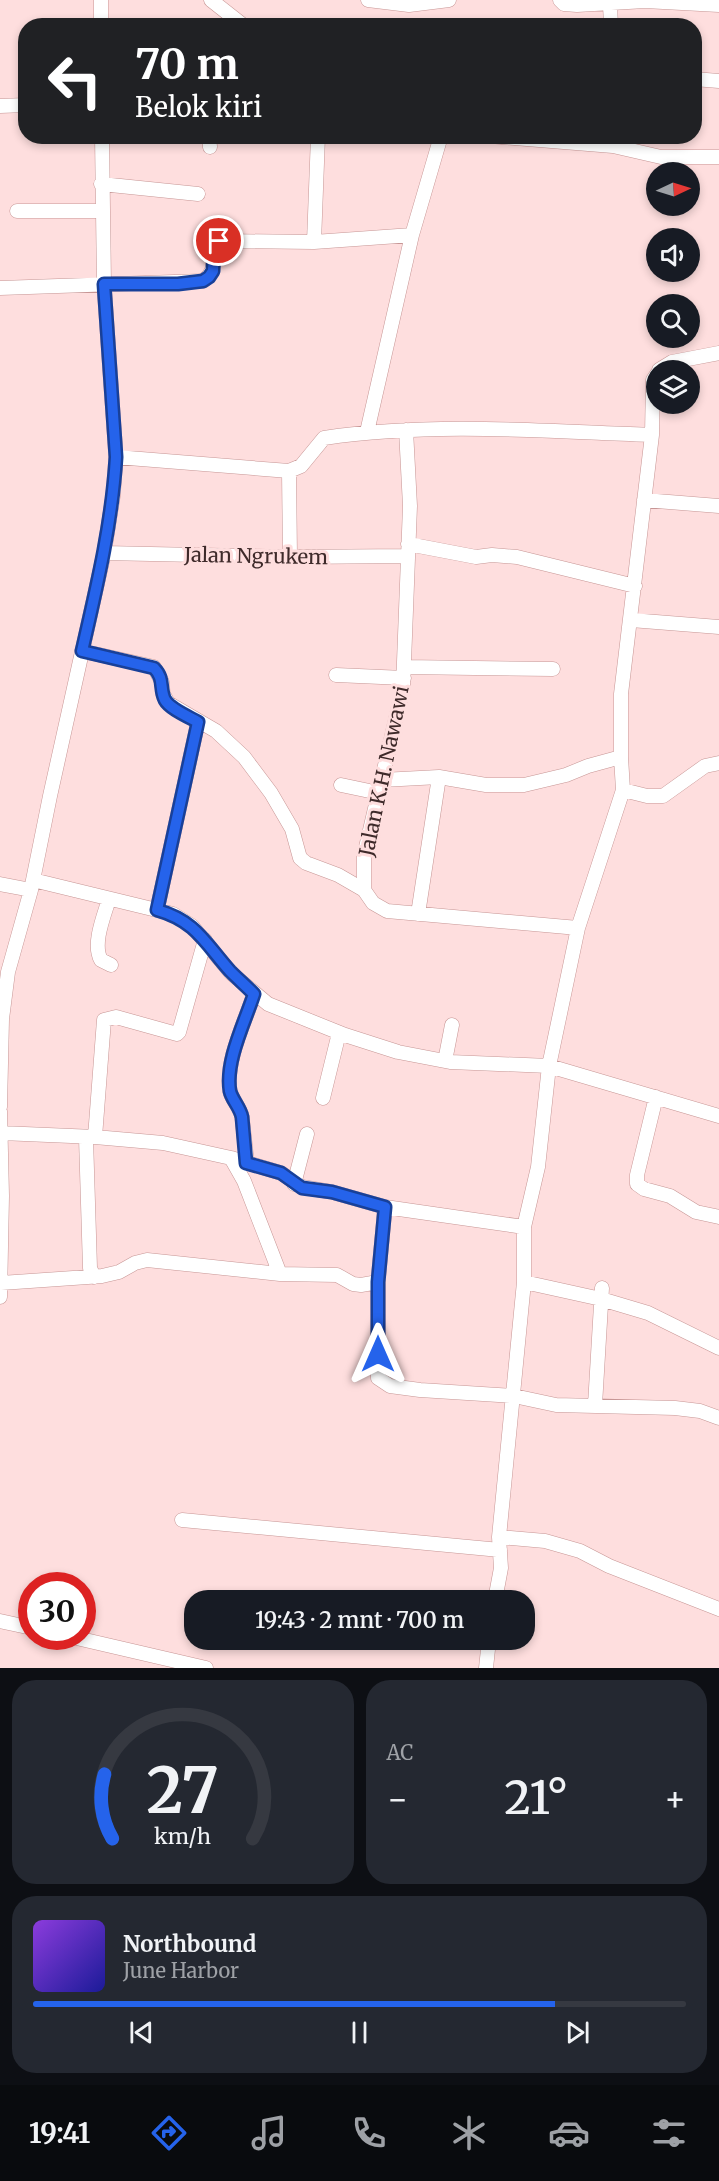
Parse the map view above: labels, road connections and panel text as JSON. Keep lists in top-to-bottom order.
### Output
{
  "streets": {
    "street": ["Jalan Ngrukem", "Jalan K.H. Nawawi"]
  },
  "crossings": [
    ["Jalan Ngrukem", "Jalan K.H. Nawawi"]
  ],
  "north": "right",
  "page": {
    "turn": ["70 m", "Belok kiri"],
    "limit": "30",
    "trip": "19:43 · 2 mnt · 700 m",
    "tile": "AC",
    "heat": ["−", "21°", "+"],
    "song": ["Northbound", "June Harbor"],
    "tabs": "19:41",
    "gauge": ["27", "km/h"]
  }
}
